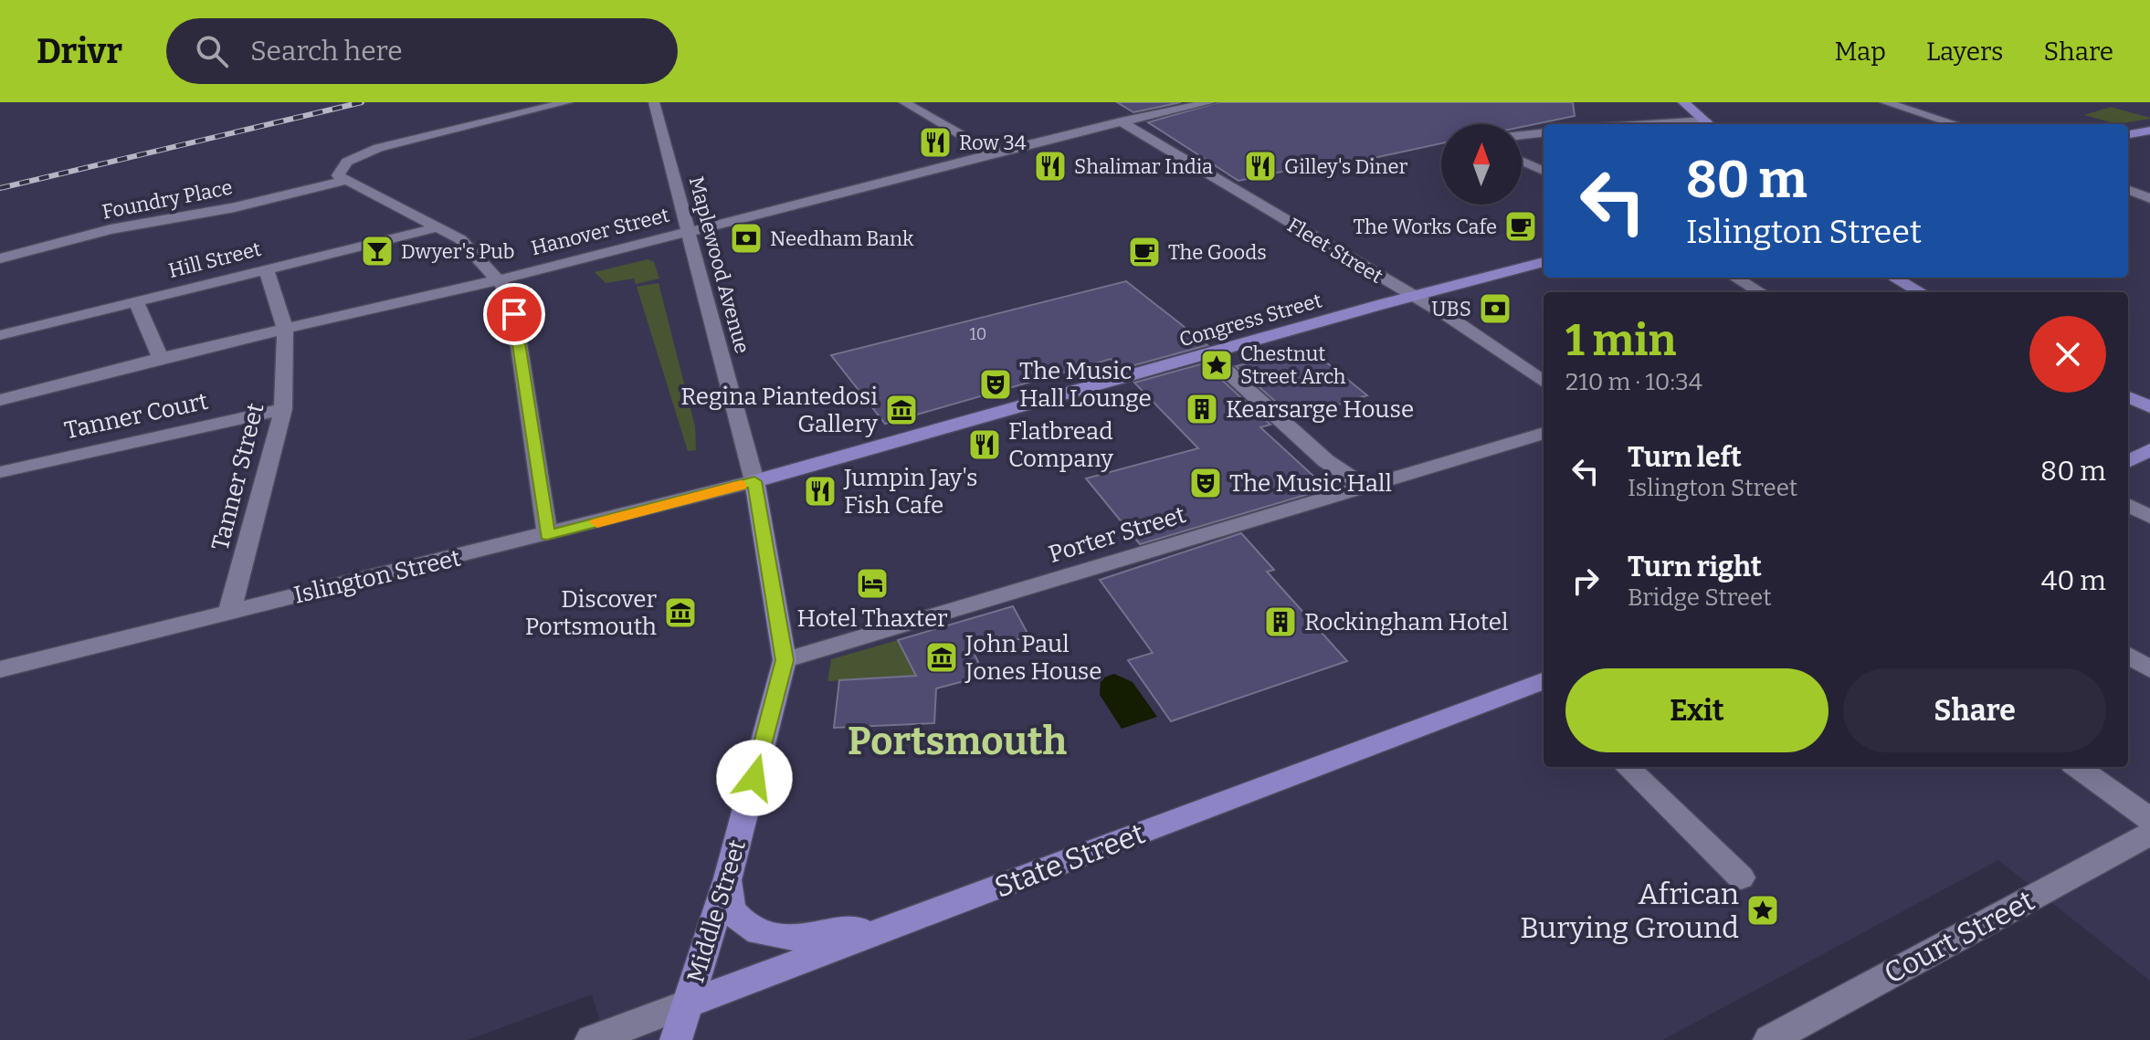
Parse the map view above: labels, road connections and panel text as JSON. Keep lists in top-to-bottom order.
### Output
{
  "streets": {
    "main road": ["Congress Street", "State Street", "Middle Street"],
    "street": [
      "Foundry Place",
      "Hanover Street",
      "Fleet Street",
      "Hill Street",
      "Maplewood Avenue",
      "Tanner Court",
      "Tanner Street",
      "Porter Street",
      "Islington Street",
      "Court Street"
    ]
  },
  "crossings": [
    ["Hanover Street", "Fleet Street"],
    ["Hanover Street", "Maplewood Avenue"],
    ["Hanover Street", "Tanner Street"],
    ["Fleet Street", "Congress Street"],
    ["Hill Street", "Tanner Street"],
    ["Maplewood Avenue", "Congress Street"],
    ["Maplewood Avenue", "Islington Street"],
    ["Maplewood Avenue", "Middle Street"],
    ["Congress Street", "Islington Street"],
    ["Congress Street", "Middle Street"],
    ["Tanner Court", "Tanner Street"],
    ["Tanner Street", "Islington Street"],
    ["Porter Street", "Middle Street"],
    ["Islington Street", "Middle Street"],
    ["State Street", "Middle Street"]
  ],
  "districts": ["Portsmouth"],
  "places": {
    "restaurant": [
      "Row 34",
      "Shalimar India",
      "Gilley's Diner",
      "Flatbread Company",
      "Jumpin Jay's Fish Cafe"
    ],
    "cafe": ["The Works Cafe", "The Goods"],
    "bank": ["Needham Bank", "UBS"],
    "bar": ["Dwyer's Pub"],
    "place": ["Chestnut Street Arch", "African Burying Ground"],
    "theatre": ["The Music Hall Lounge", "The Music Hall"],
    "building": ["Kearsarge House", "Rockingham Hotel"],
    "museum": ["Regina Piantedosi Gallery", "Discover Portsmouth", "John Paul Jones House"],
    "hotel": ["Hotel Thaxter"]
  },
  "house_numbers": ["10"],
  "north": "top",
  "page": {
    "header": "Drivr",
    "search": "Search here",
    "nav": ["Map", "Layers", "Share"],
    "turn": ["80 m", "Islington Street"],
    "heading": ["1 min", "210 m · 10:34"],
    "list": [
      {
        "name": "Turn left",
        "note": "Islington Street",
        "value": "80 m"
      },
      {
        "name": "Turn right",
        "note": "Bridge Street",
        "value": "40 m"
      }
    ],
    "buttons": ["Exit", "Share"]
  }
}
